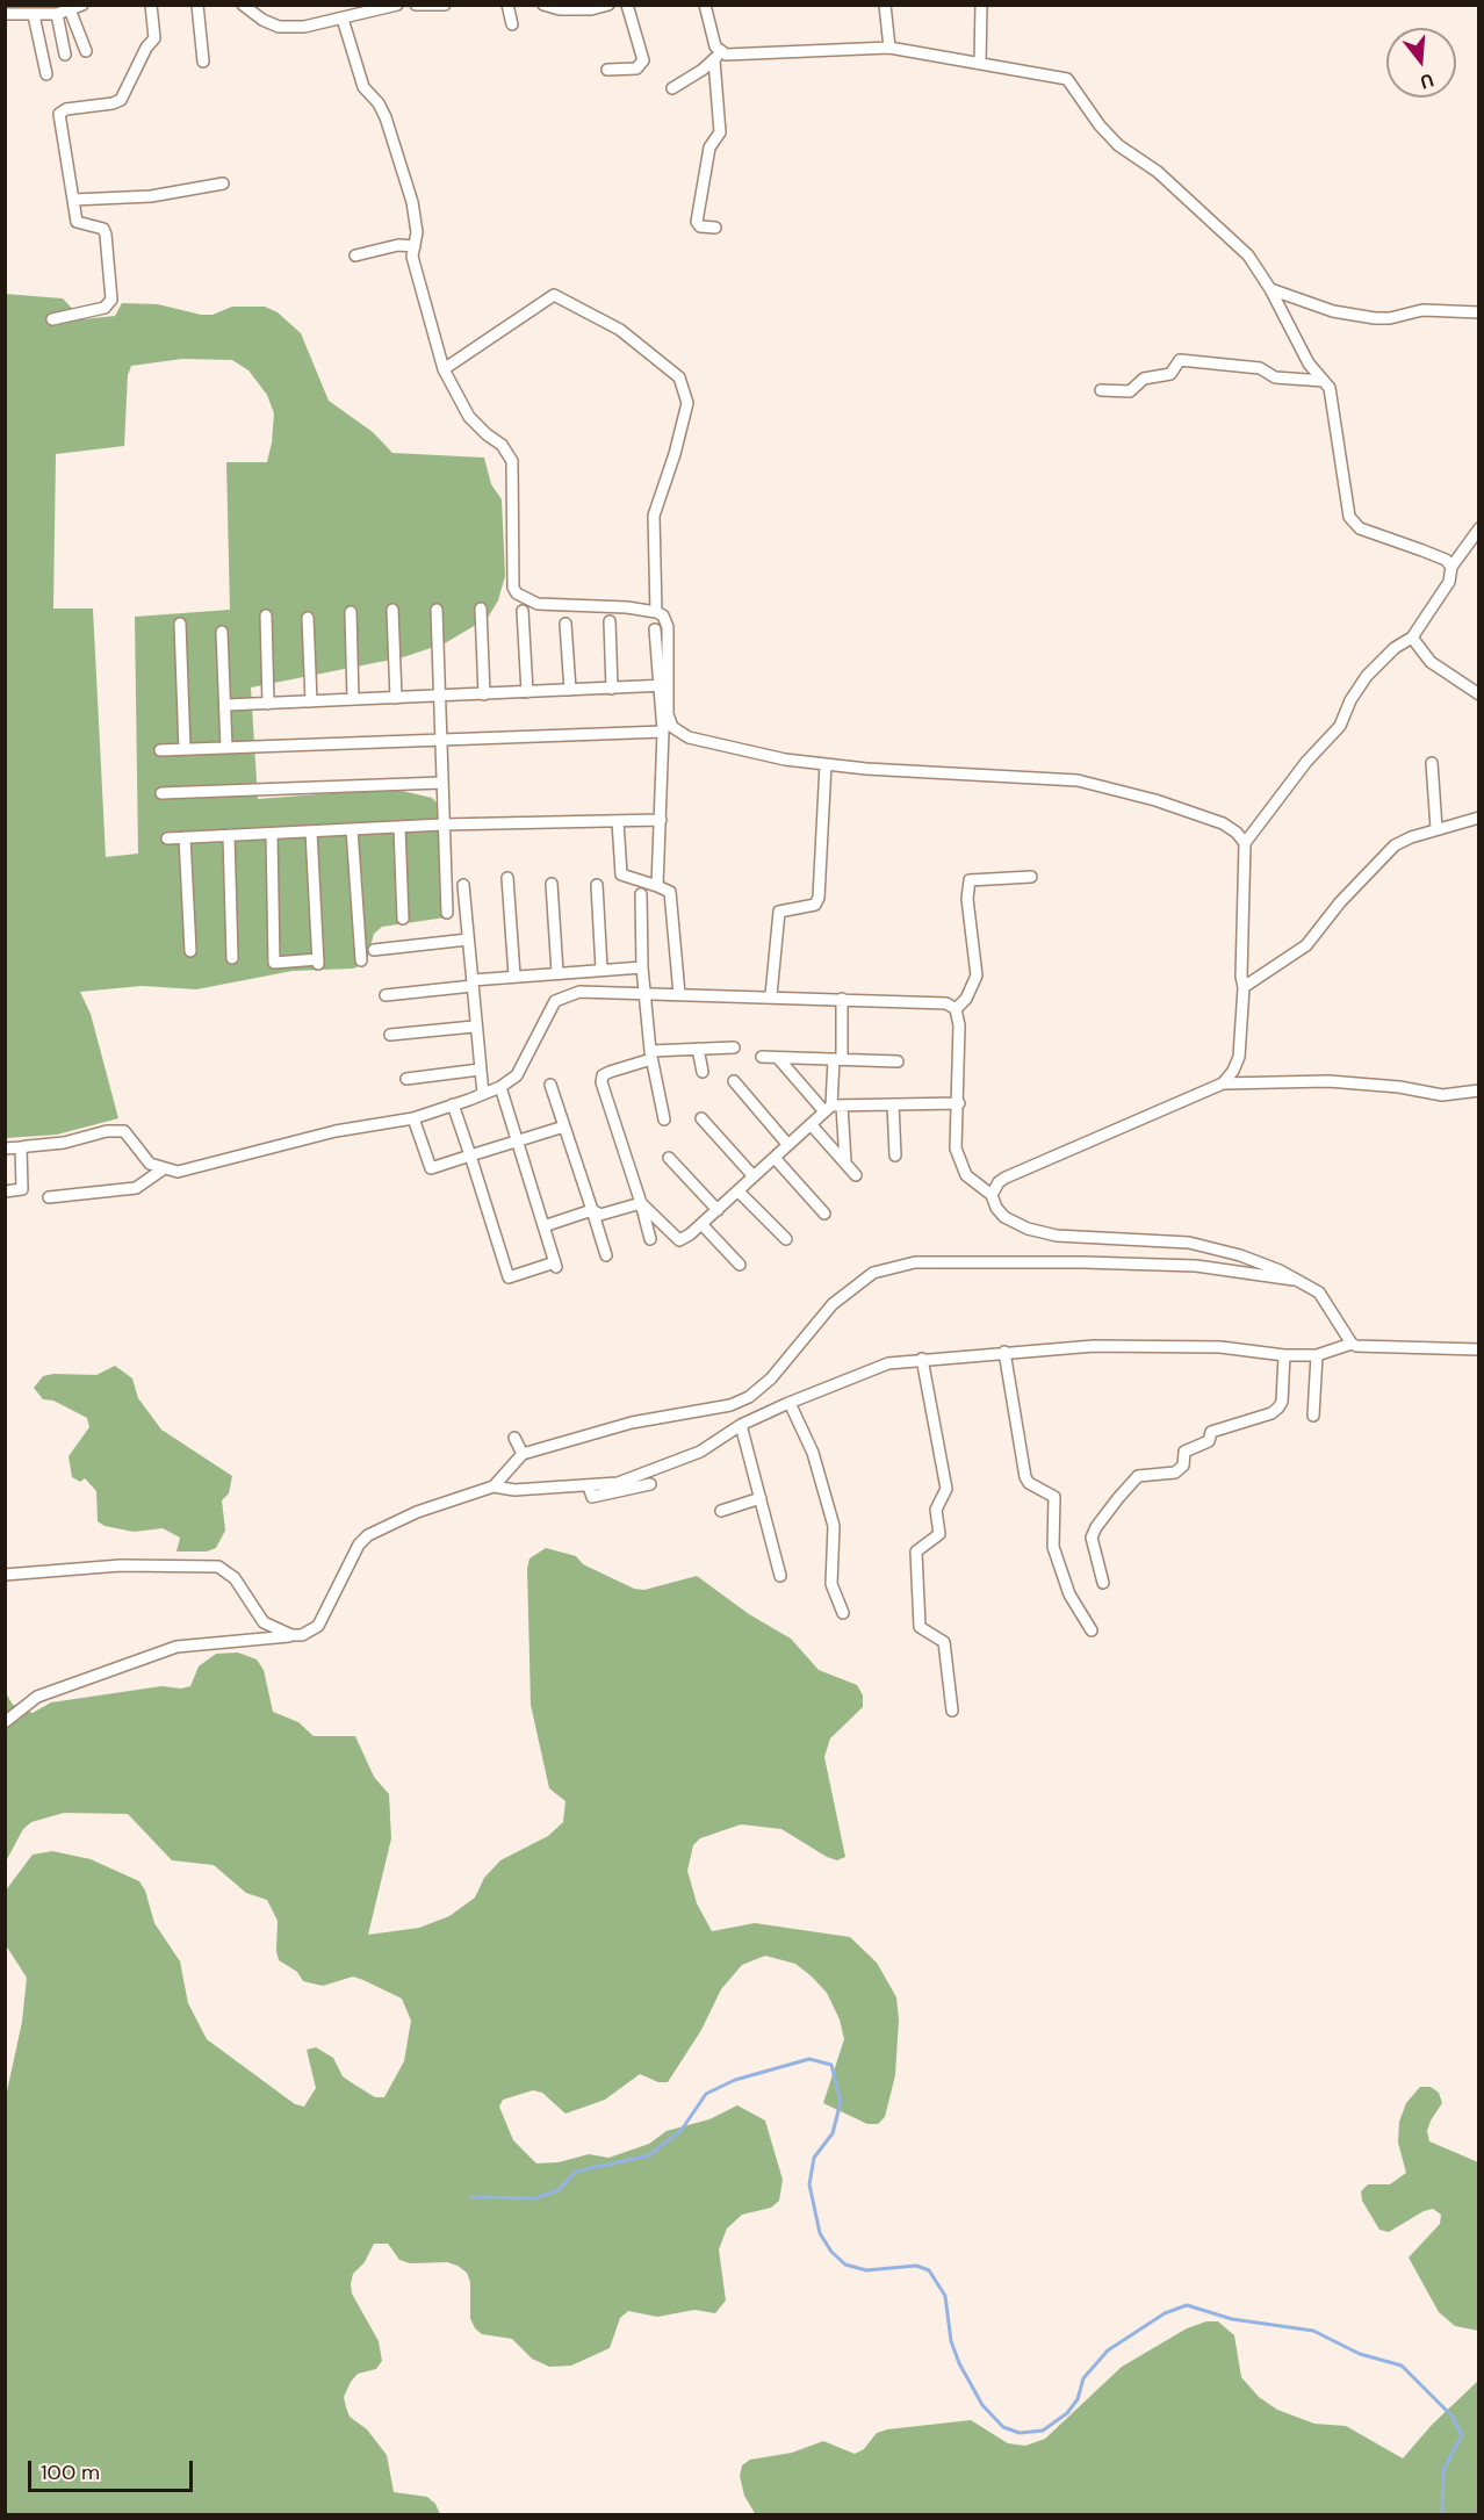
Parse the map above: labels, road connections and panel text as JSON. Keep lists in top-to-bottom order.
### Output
{
  "scale_bar": "100 m",
  "north": "bottom"
}
